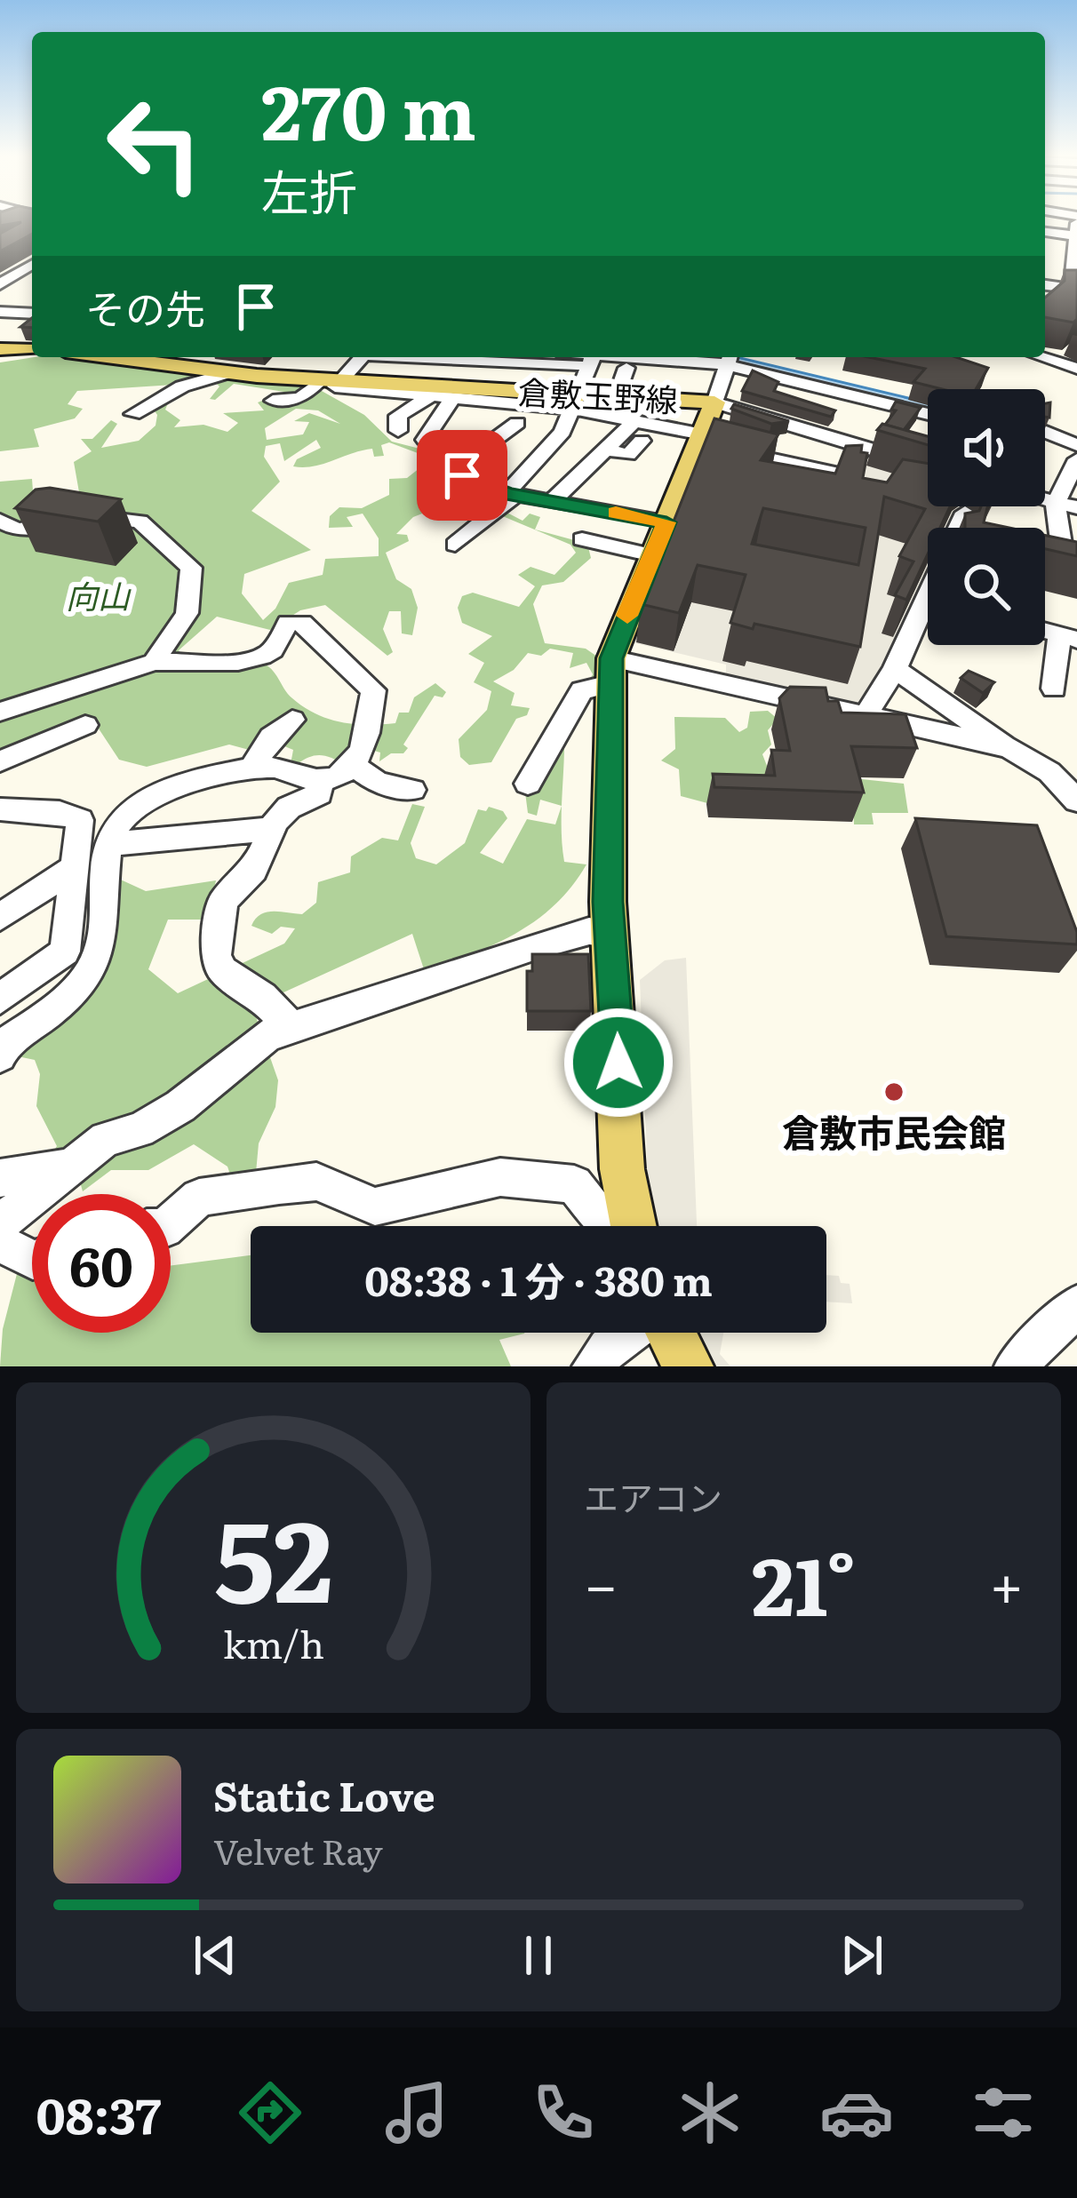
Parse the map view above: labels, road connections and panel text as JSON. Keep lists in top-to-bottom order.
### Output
{
  "streets": {
    "main road": ["倉敷玉野線"]
  },
  "parks": ["向山"],
  "places": ["倉敷市民会館"],
  "page": {
    "turn": ["270 m", "左折"],
    "then": "その先",
    "limit": "60",
    "trip": "08:38 · 1 分 · 380 m",
    "tile": "エアコン",
    "heat": ["−", "21°", "+"],
    "song": ["Static Love", "Velvet Ray"],
    "tabs": "08:37",
    "gauge": ["52", "km/h"]
  }
}
